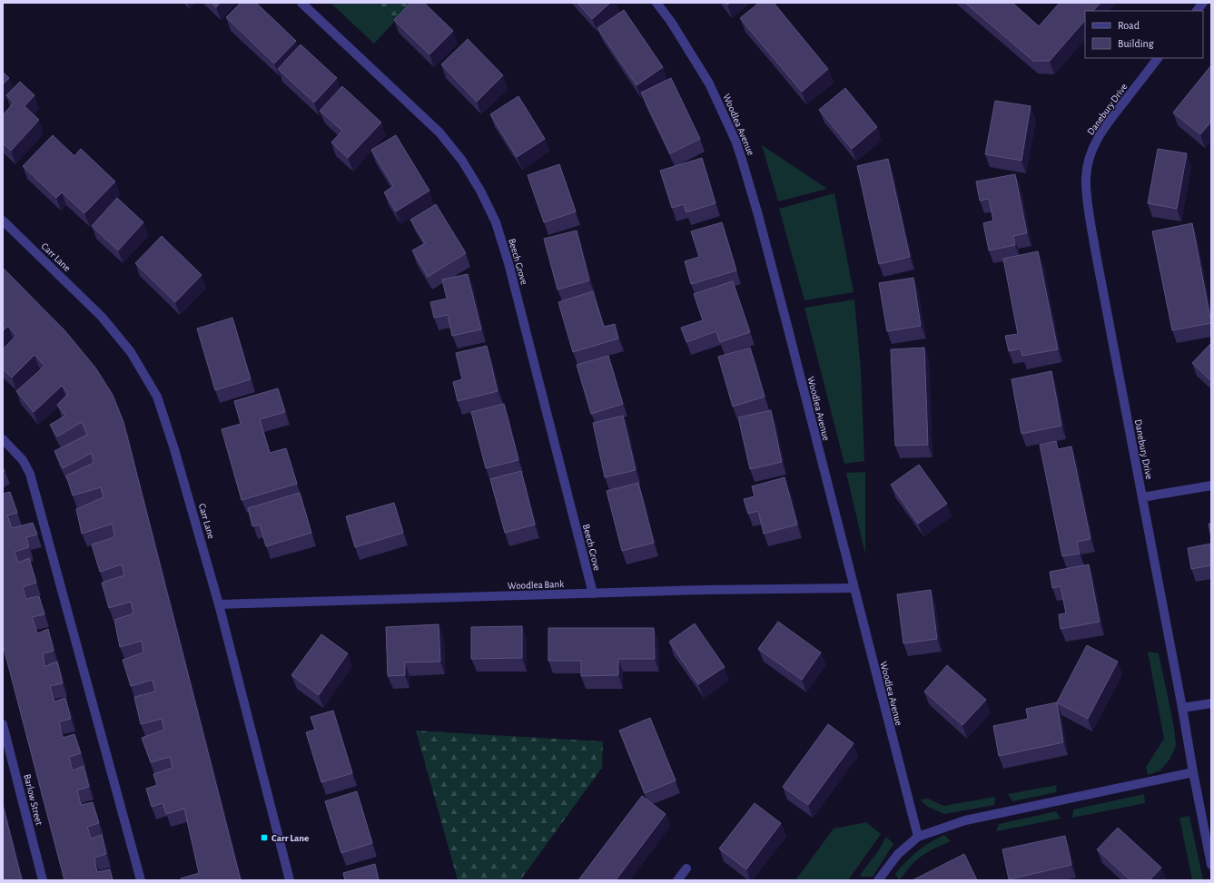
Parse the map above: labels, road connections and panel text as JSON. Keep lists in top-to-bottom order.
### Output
{
  "streets": {
    "street": [
      "Danebury Drive",
      "Woodlea Avenue",
      "Carr Lane",
      "Beech Grove",
      "Woodlea Bank",
      "Barlow Street"
    ]
  },
  "crossings": [
    ["Woodlea Avenue", "Woodlea Bank"],
    ["Carr Lane", "Woodlea Bank"],
    ["Beech Grove", "Woodlea Bank"]
  ],
  "places": {
    "transit": ["Carr Lane"]
  },
  "legend": ["Road", "Building"]
}
